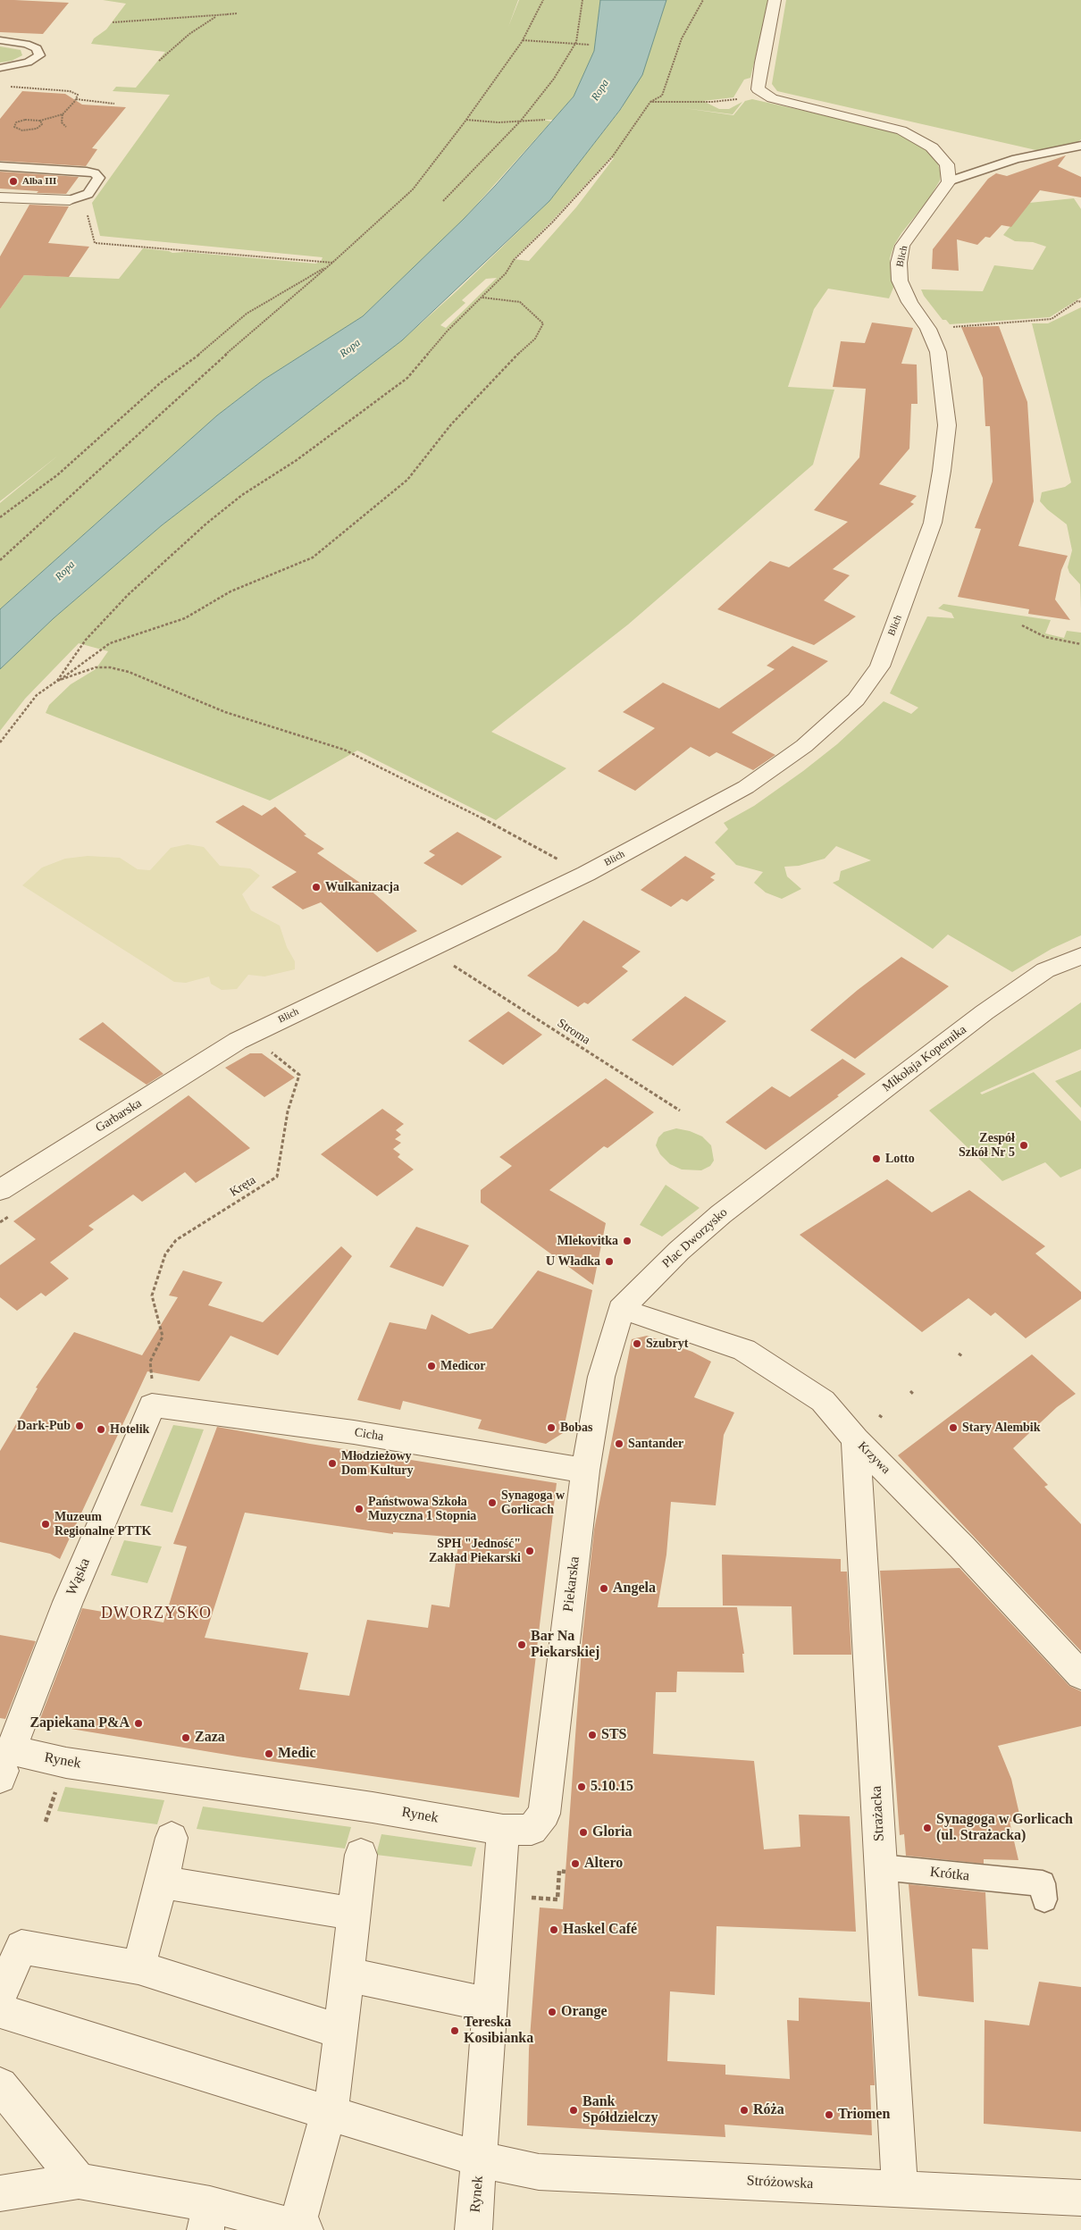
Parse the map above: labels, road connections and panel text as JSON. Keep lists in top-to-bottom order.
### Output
{
  "streets": {
    "street": [
      "Blich",
      "Mikołaja Kopernika",
      "Garbarska",
      "Plac Dworzysko",
      "Cicha",
      "Krzywa",
      "Wąska",
      "Piekarska",
      "Rynek",
      "Strażacka",
      "Stróżowska"
    ],
    "lane": ["Krótka"],
    "path": ["Stroma", "Kręta"]
  },
  "crossings": [
    ["Blich", "Garbarska"],
    ["Blich", "Kręta"],
    ["Mikołaja Kopernika", "Plac Dworzysko"],
    ["Garbarska", "Kręta"],
    ["Plac Dworzysko", "Krzywa"],
    ["Plac Dworzysko", "Piekarska"],
    ["Cicha", "Wąska"],
    ["Cicha", "Piekarska"],
    ["Krzywa", "Piekarska"],
    ["Krzywa", "Strażacka"],
    ["Wąska", "Rynek"],
    ["Piekarska", "Rynek"],
    ["Rynek", "Stróżowska"],
    ["Strażacka", "Krótka"],
    ["Strażacka", "Stróżowska"]
  ],
  "districts": ["DWORZYSKO"],
  "water": ["Ropa"],
  "places": [
    "Alba III",
    "Wulkanizacja",
    "Zespół Szkół Nr 5",
    "Lotto",
    "Mlekovitka",
    "U Władka",
    "Szubryt",
    "Medicor",
    "Dark-Pub",
    "Bobas",
    "Stary Alembik",
    "Hotelik",
    "Santander",
    "Młodzieżowy Dom Kultury",
    "Synagoga w Gorlicach",
    "Państwowa Szkoła Muzyczna 1 Stopnia",
    "Muzeum Regionalne PTTK",
    "SPH \"Jedność\" Zakład Piekarski",
    "Angela",
    "Bar Na Piekarskiej",
    "Zapiekana P&A",
    "STS",
    "Zaza",
    "Medic",
    "5.10.15",
    "Synagoga w Gorlicach (ul. Strażacka)",
    "Gloria",
    "Altero",
    "Haskel Café",
    "Orange",
    "Tereska Kosibianka",
    "Bank Spółdzielczy",
    "Róża",
    "Triomen"
  ]
}
